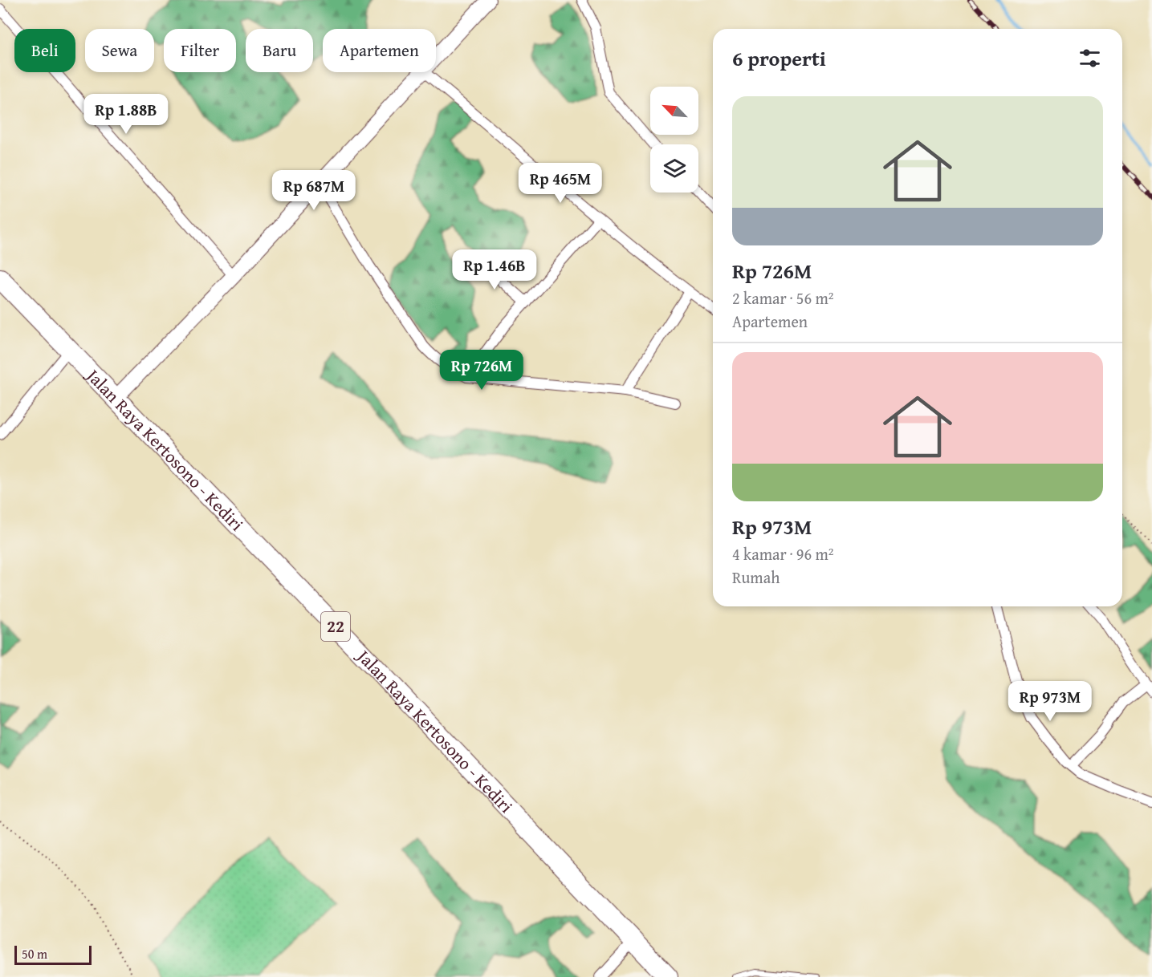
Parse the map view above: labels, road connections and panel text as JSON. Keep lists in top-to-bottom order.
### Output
{
  "streets": {
    "highway": ["Jalan Raya Kertosono - Kediri", "22"]
  },
  "scale_bar": "50 m",
  "north": "top left",
  "page": {
    "chip": [
      "Beli",
      "Sewa",
      "Filter",
      "Baru",
      "Apartemen"
    ],
    "heading": "6 properti",
    "list": [
      {
        "name": "Rp 726M",
        "note": "2 kamar · 56 m² · Apartemen"
      },
      {
        "name": "Rp 973M",
        "note": "4 kamar · 96 m² · Rumah"
      }
    ],
    "price": [
      "Rp 1.88B",
      "Rp 465M",
      "Rp 687M",
      "Rp 1.46B",
      "Rp 726M",
      "Rp 973M"
    ],
    "scale": "50 m"
  }
}
